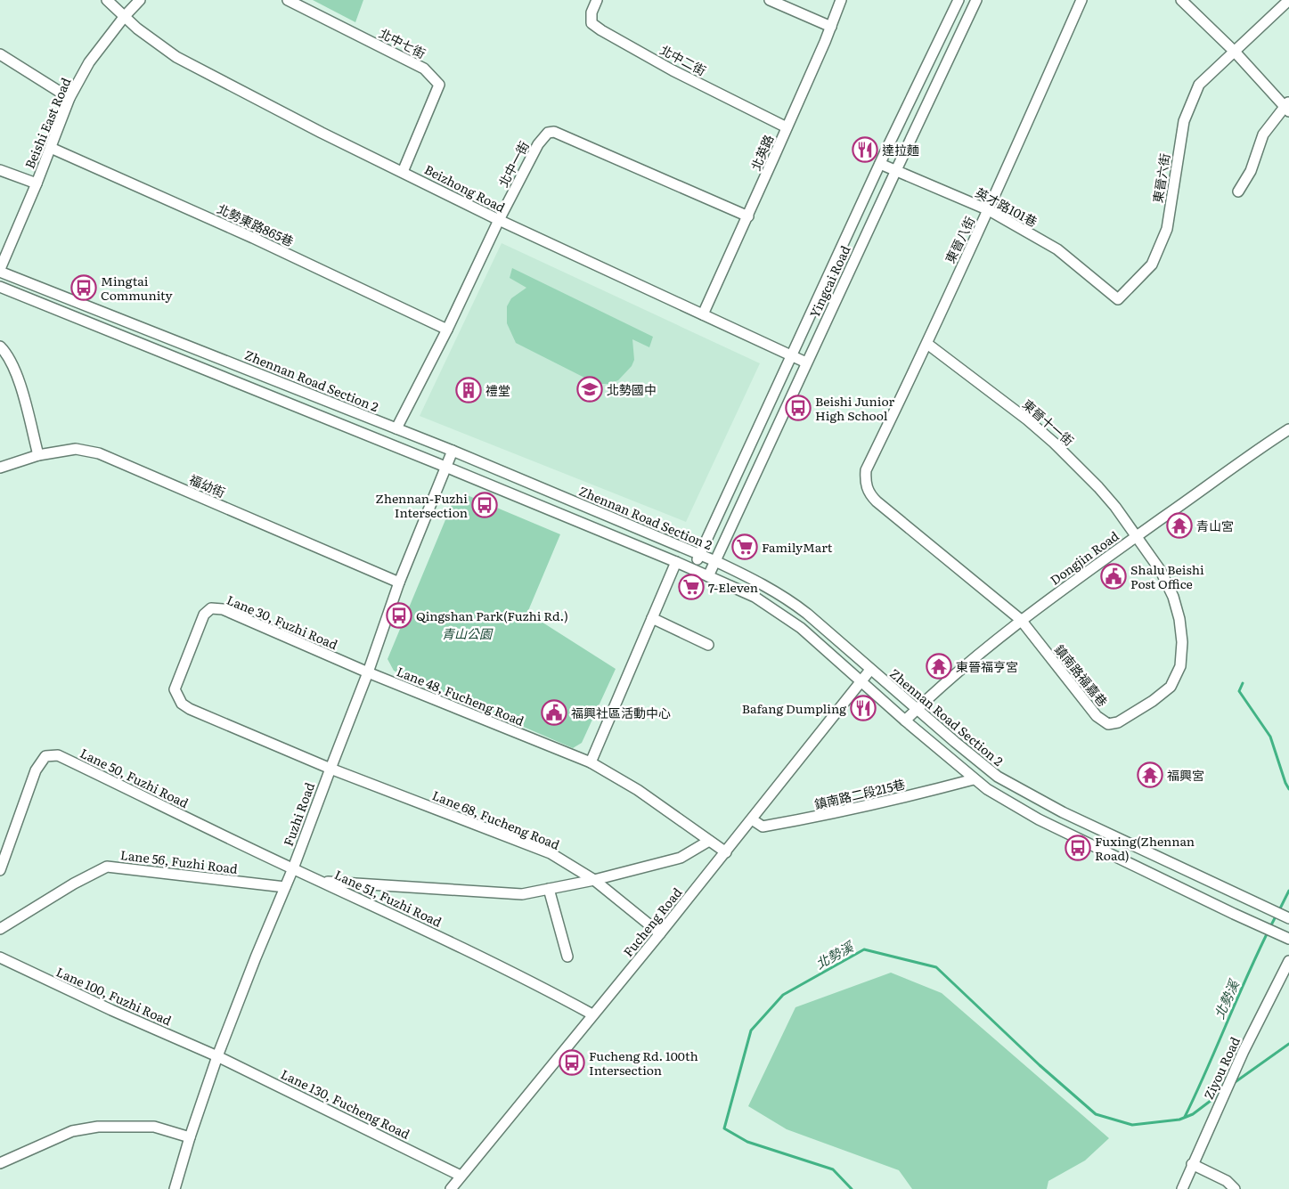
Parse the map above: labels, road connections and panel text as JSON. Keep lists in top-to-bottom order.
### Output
{
  "streets": {
    "street": [
      "北中七街",
      "北中二街",
      "Beishi East Road",
      "北英路",
      "北中一街",
      "東晉六街",
      "Beizhong Road",
      "英才路101巷",
      "北勢東路865巷",
      "東晉八街",
      "Yingcai Road",
      "Zhennan Road Section 2",
      "東晉十一街",
      "福幼街",
      "Dongjin Road",
      "Lane 30, Fuzhi Road",
      "鎮南路福嘉巷",
      "Lane 48, Fucheng Road",
      "Lane 50, Fuzhi Road",
      "鎮南路二段215巷",
      "Fuzhi Road",
      "Lane 68, Fucheng Road",
      "Lane 56, Fuzhi Road",
      "Lane 51, Fuzhi Road",
      "Fucheng Road",
      "Lane 100, Fuzhi Road",
      "Ziyou Road",
      "Lane 130, Fucheng Road"
    ]
  },
  "crossings": [
    ["北中七街", "Beizhong Road"],
    ["北中二街", "北英路"],
    ["Beishi East Road", "Beizhong Road"],
    ["Beishi East Road", "北勢東路865巷"],
    ["Beishi East Road", "Zhennan Road Section 2"],
    ["北英路", "北中一街"],
    ["北英路", "Beizhong Road"],
    ["北中一街", "Beizhong Road"],
    ["北中一街", "北勢東路865巷"],
    ["北中一街", "Zhennan Road Section 2"],
    ["東晉六街", "英才路101巷"],
    ["Beizhong Road", "Yingcai Road"],
    ["英才路101巷", "東晉八街"],
    ["英才路101巷", "Yingcai Road"],
    ["東晉八街", "東晉十一街"],
    ["東晉八街", "Dongjin Road"],
    ["東晉八街", "鎮南路福嘉巷"],
    ["Yingcai Road", "Zhennan Road Section 2"],
    ["Zhennan Road Section 2", "Dongjin Road"],
    ["Zhennan Road Section 2", "Fuzhi Road"],
    ["Zhennan Road Section 2", "Fucheng Road"],
    ["東晉十一街", "Dongjin Road"],
    ["東晉十一街", "鎮南路福嘉巷"],
    ["福幼街", "Fuzhi Road"],
    ["Dongjin Road", "鎮南路福嘉巷"],
    ["Lane 30, Fuzhi Road", "Lane 48, Fucheng Road"],
    ["Lane 30, Fuzhi Road", "Fuzhi Road"],
    ["Lane 30, Fuzhi Road", "Lane 68, Fucheng Road"],
    ["Lane 48, Fucheng Road", "Fuzhi Road"],
    ["Lane 48, Fucheng Road", "Lane 51, Fuzhi Road"],
    ["Lane 48, Fucheng Road", "Fucheng Road"],
    ["Lane 50, Fuzhi Road", "Fuzhi Road"],
    ["Lane 50, Fuzhi Road", "Lane 51, Fuzhi Road"],
    ["鎮南路二段215巷", "Fucheng Road"],
    ["Fuzhi Road", "Lane 68, Fucheng Road"],
    ["Fuzhi Road", "Lane 56, Fuzhi Road"],
    ["Fuzhi Road", "Lane 100, Fuzhi Road"],
    ["Fuzhi Road", "Lane 130, Fucheng Road"],
    ["Lane 68, Fucheng Road", "Lane 51, Fuzhi Road"],
    ["Lane 68, Fucheng Road", "Fucheng Road"],
    ["Lane 51, Fuzhi Road", "Fucheng Road"],
    ["Fucheng Road", "Lane 130, Fucheng Road"],
    ["Lane 100, Fuzhi Road", "Lane 130, Fucheng Road"]
  ],
  "water": ["北勢溪"],
  "parks": ["青山公園"],
  "places": {
    "restaurant": ["達拉麵", "Bafang Dumpling"],
    "bus stop": [
      "Mingtai Community",
      "Beishi Junior High School",
      "Zhennan-Fuzhi Intersection",
      "Qingshan Park(Fuzhi Rd.)",
      "Fuxing(Zhennan Road)",
      "Fucheng Rd. 100th Intersection"
    ],
    "school or university": ["北勢國中"],
    "building": ["禮堂"],
    "temple": ["青山宮", "東晉福亨宮", "福興宮"],
    "supermarket": ["FamilyMart", "7-Eleven"],
    "public building": ["Shalu Beishi Post Office", "福興社區活動中心"]
  }
}
